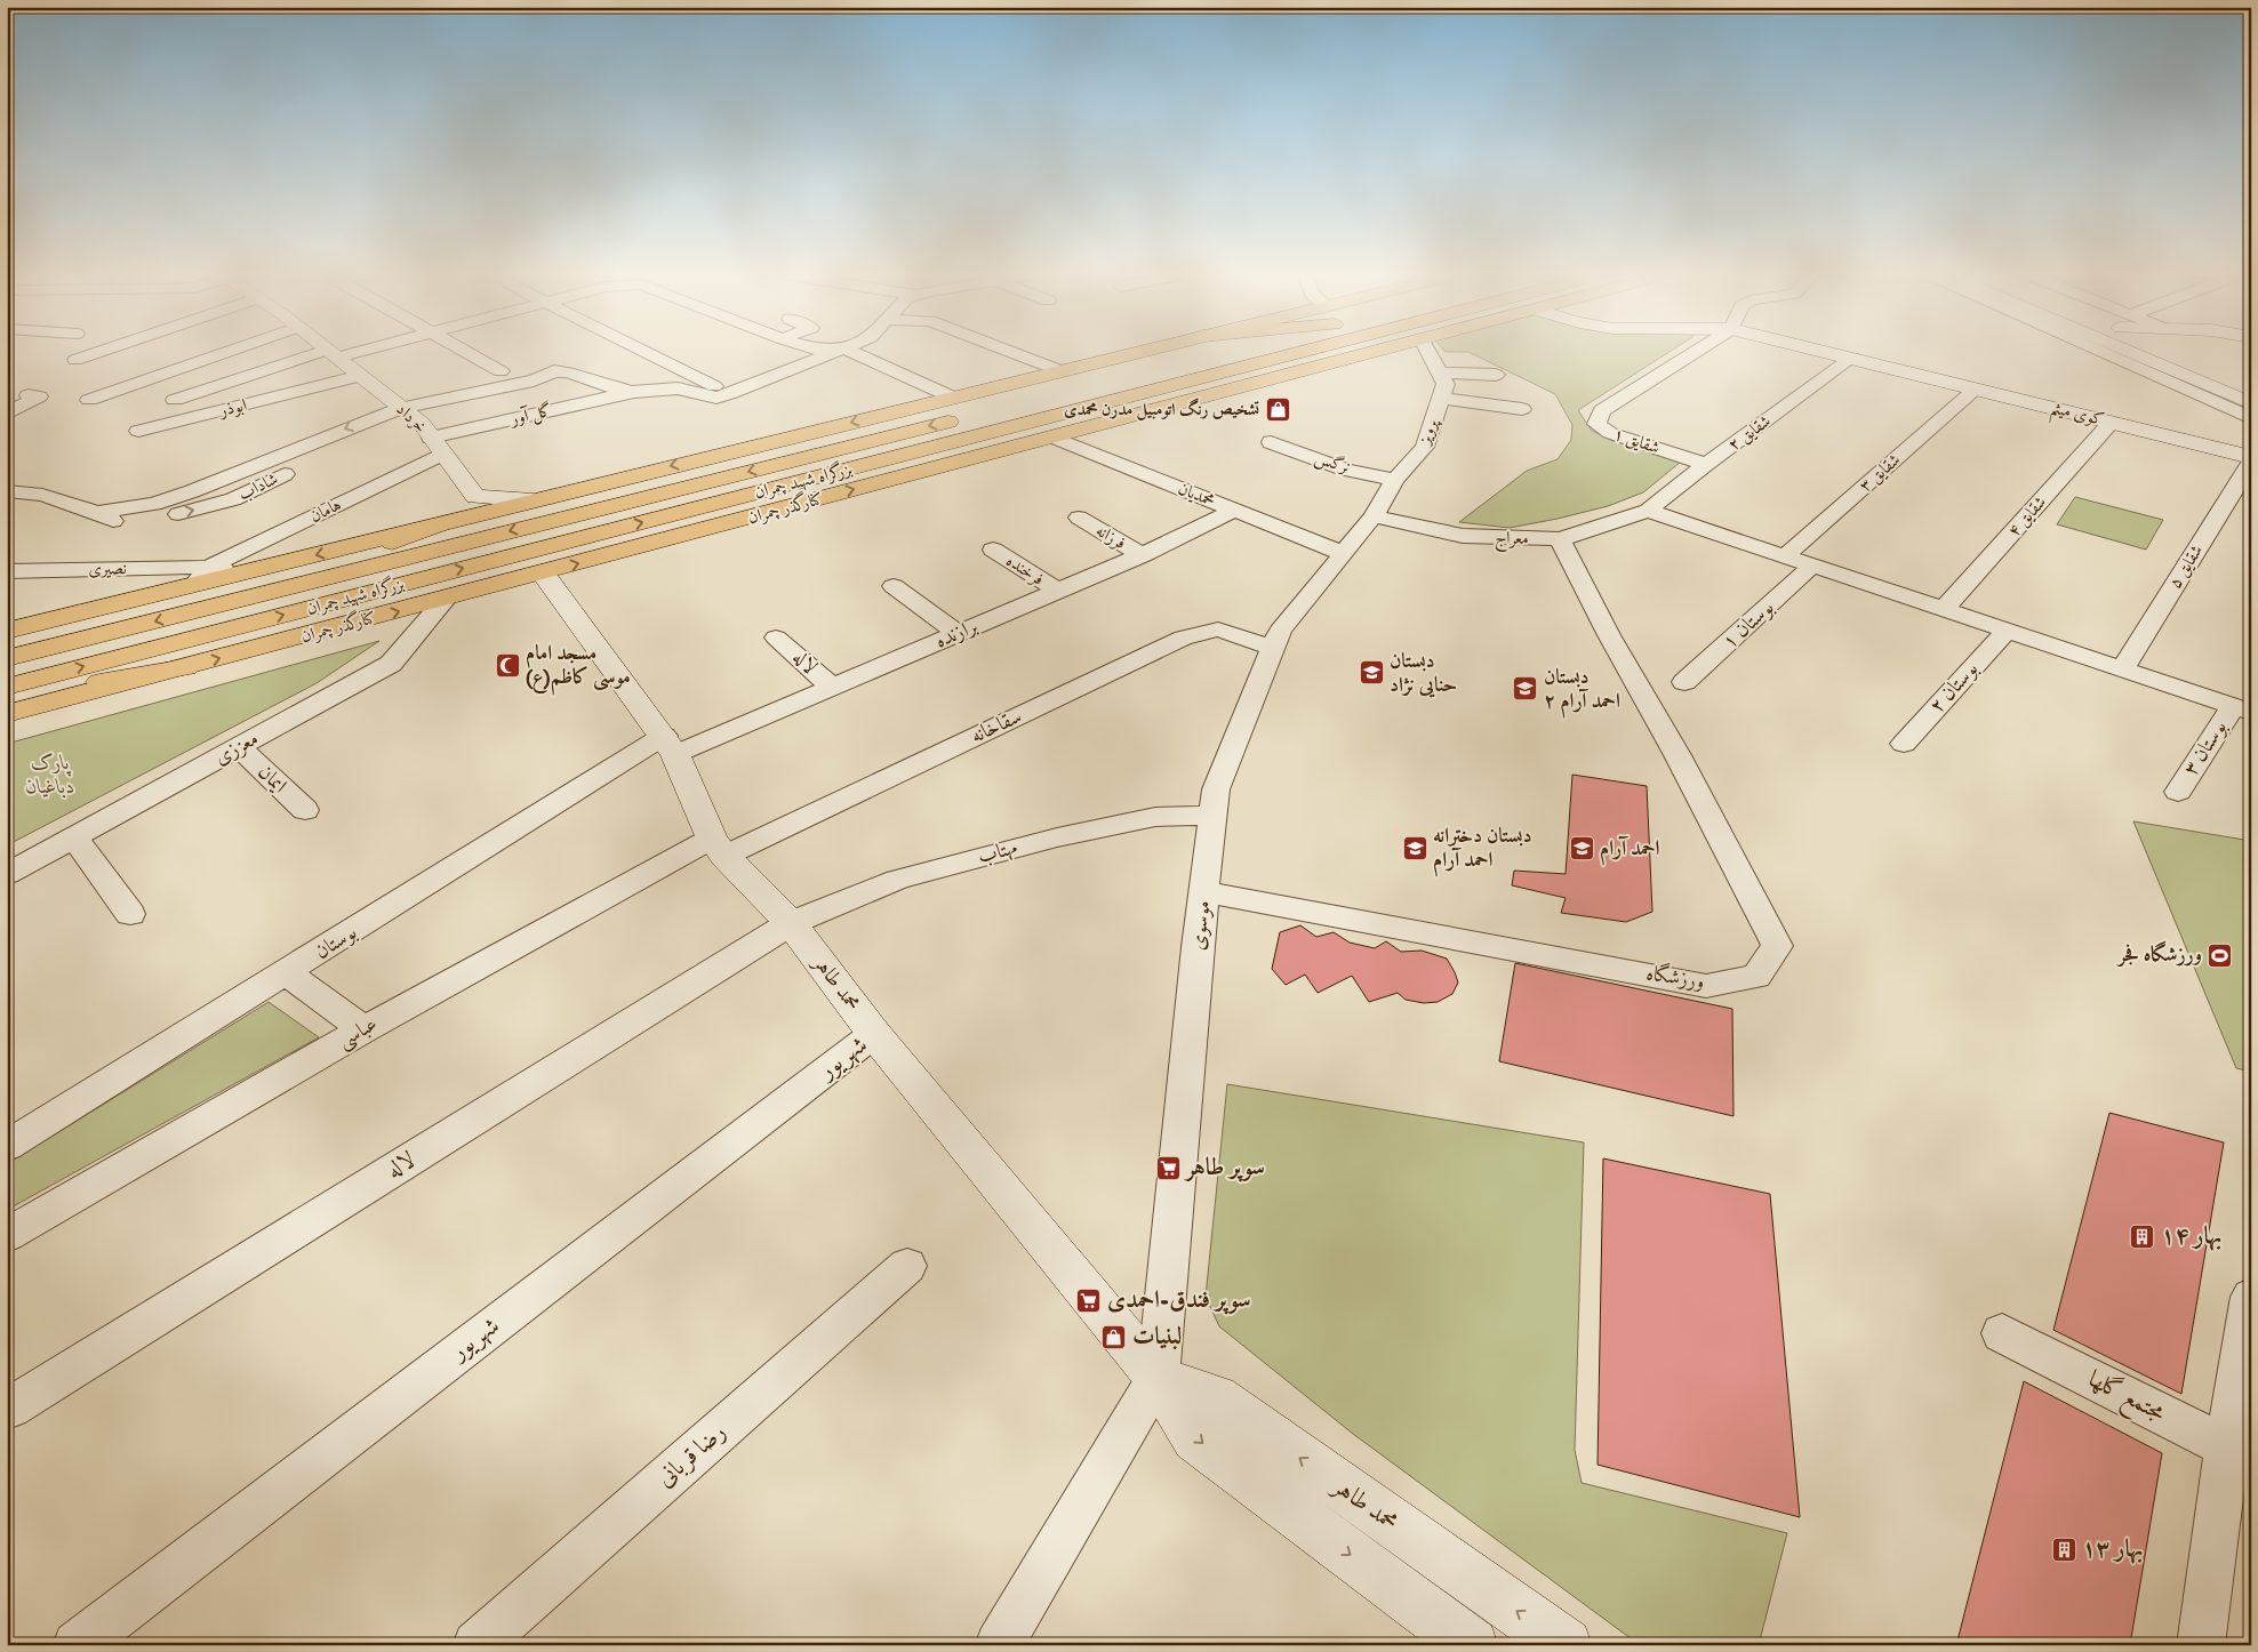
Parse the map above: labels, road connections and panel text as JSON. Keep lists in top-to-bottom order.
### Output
{
  "streets": {
    "main road": [
      "کوی میثم",
      "خرداد",
      "بزرگراه شهید چمران",
      "کنارگذر چمران",
      "محمد طاهر"
    ],
    "street": [
      "ابوذر",
      "گل آور",
      "پرویز",
      "شقایق ۲",
      "شقایق ۱",
      "نرگس",
      "شقایق ۳",
      "شاداب",
      "محمدیان",
      "هامان",
      "شقایق ۴",
      "فرزانه",
      "معراج",
      "شقایق ۵",
      "نصیری",
      "فرخنده",
      "بوستان ۱",
      "برازنده",
      "لاله",
      "بوستان ۲",
      "سقاخانه",
      "معززی",
      "بوستان ۳",
      "ایمان",
      "مهتاب",
      "موسوی",
      "بوستان",
      "ورزشگاه",
      "عباسی",
      "شهریور",
      "مجتمع گلها",
      "رضا قربانی"
    ]
  },
  "crossings": [
    ["ابوذر", "خرداد"],
    ["کوی میثم", "شقایق ۲"],
    ["کوی میثم", "شقایق ۳"],
    ["کوی میثم", "شقایق ۴"],
    ["گل آور", "خرداد"],
    ["گل آور", "شاداب"],
    ["گل آور", "هامان"],
    ["خرداد", "شاداب"],
    ["خرداد", "هامان"],
    ["پرویز", "نرگس"],
    ["پرویز", "معراج"],
    ["پرویز", "موسوی"],
    ["شقایق ۲", "شقایق ۱"],
    ["شقایق ۲", "معراج"],
    ["محمدیان", "کنارگذر چمران"],
    ["محمدیان", "برازنده"],
    ["محمدیان", "موسوی"],
    ["کنارگذر چمران", "معززی"],
    ["کنارگذر چمران", "محمد طاهر"],
    ["هامان", "نصیری"],
    ["فرزانه", "برازنده"],
    ["معراج", "موسوی"],
    ["معراج", "ورزشگاه"],
    ["فرخنده", "برازنده"],
    ["برازنده", "لاله"],
    ["برازنده", "بوستان"],
    ["برازنده", "محمد طاهر"],
    ["لاله", "مهتاب"],
    ["لاله", "محمد طاهر"],
    ["سقاخانه", "موسوی"],
    ["سقاخانه", "محمد طاهر"],
    ["سقاخانه", "عباسی"],
    ["معززی", "ایمان"],
    ["مهتاب", "موسوی"],
    ["مهتاب", "محمد طاهر"],
    ["موسوی", "ورزشگاه"],
    ["موسوی", "محمد طاهر"],
    ["بوستان", "محمد طاهر"],
    ["محمد طاهر", "عباسی"],
    ["محمد طاهر", "شهریور"]
  ],
  "parks": ["پارک دباغیان"],
  "places": {
    "shop": ["تشخیص رنگ اتومبیل مدرن محمدی", "لبنیات"],
    "mosque": ["مسجد امام موسی کاظم(ع)"],
    "school or university": [
      "دبستان حنایی نژاد",
      "دبستان احمد آرام ۲",
      "دبستان دخترانه احمد آرام",
      "احمد آرام"
    ],
    "sports": ["ورزشگاه فجر"],
    "supermarket": ["سوپر طاهر", "سوپر فندق-احمدی"],
    "building": ["بهار ۱۴", "بهار ۱۳"]
  }
}
